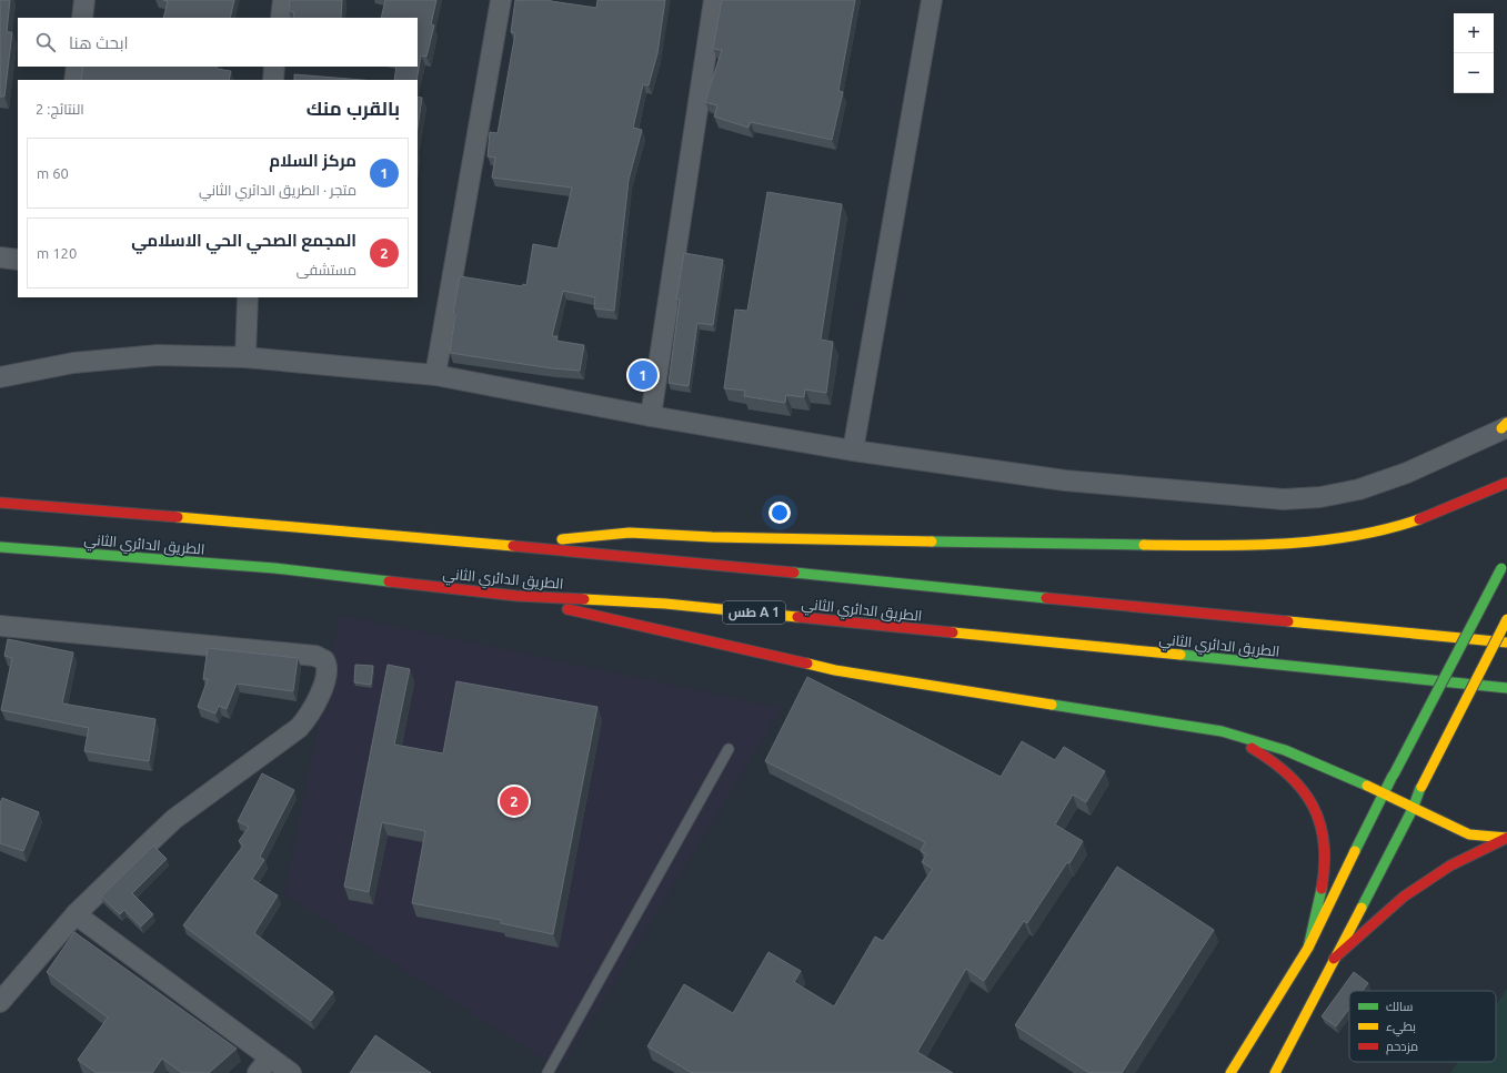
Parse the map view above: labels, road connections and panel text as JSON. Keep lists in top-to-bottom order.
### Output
{
  "streets": {
    "main road": ["الطريق الدائري الثاني", "طس A 1"]
  },
  "legend": ["سالك", "بطيء", "مزدحم"],
  "page": {
    "map_buttons": ["+", "−"],
    "search": "ابحث هنا",
    "heading": ["بالقرب منك", "النتائج: 2"],
    "list": [
      {
        "mark": "1",
        "name": "مركز السلام",
        "note": "متجر · الطريق الدائري الثاني",
        "value": "60 m"
      },
      {
        "mark": "2",
        "name": "المجمع الصحي الحي الاسلامي",
        "note": "مستشفى",
        "value": "120 m"
      }
    ],
    "pins": ["1", "2"]
  }
}
